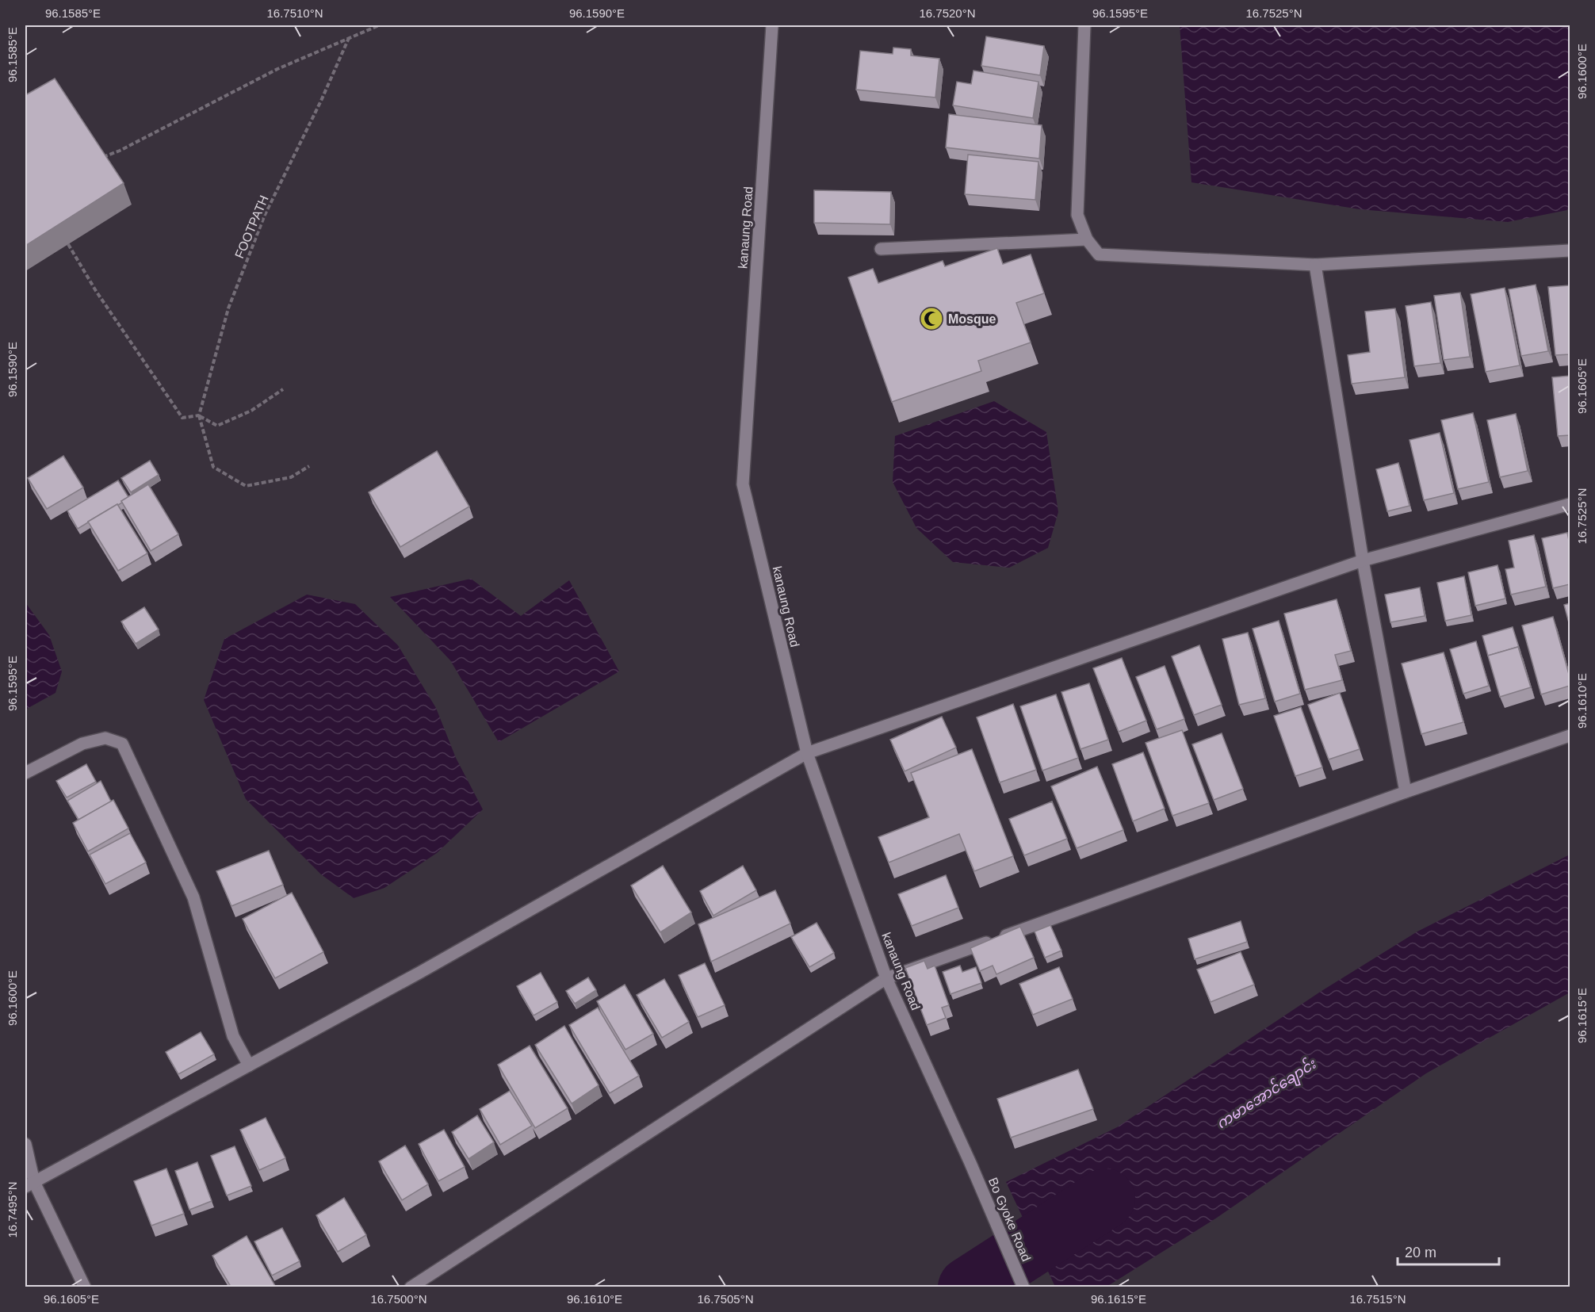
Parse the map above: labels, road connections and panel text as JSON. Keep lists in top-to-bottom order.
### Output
{
  "streets": {
    "street": ["kanaung Road", "Bo Gyoke Road"],
    "path": ["FOOTPATH"]
  },
  "crossings": [
    ["kanaung Road", "Bo Gyoke Road"]
  ],
  "water": ["ကမာအောင်ချောင်း"],
  "places": {
    "mosque": ["Mosque"]
  },
  "scale_bar": "20 m",
  "coordinates": [
    "96.1585°E",
    "16.7510°N",
    "96.1590°E",
    "16.7520°N",
    "96.1595°E",
    "16.7525°N",
    "96.1600°E",
    "96.1605°E",
    "96.1610°E",
    "96.1615°E",
    "16.7495°N",
    "16.7500°N",
    "16.7505°N",
    "16.7515°N"
  ]
}
